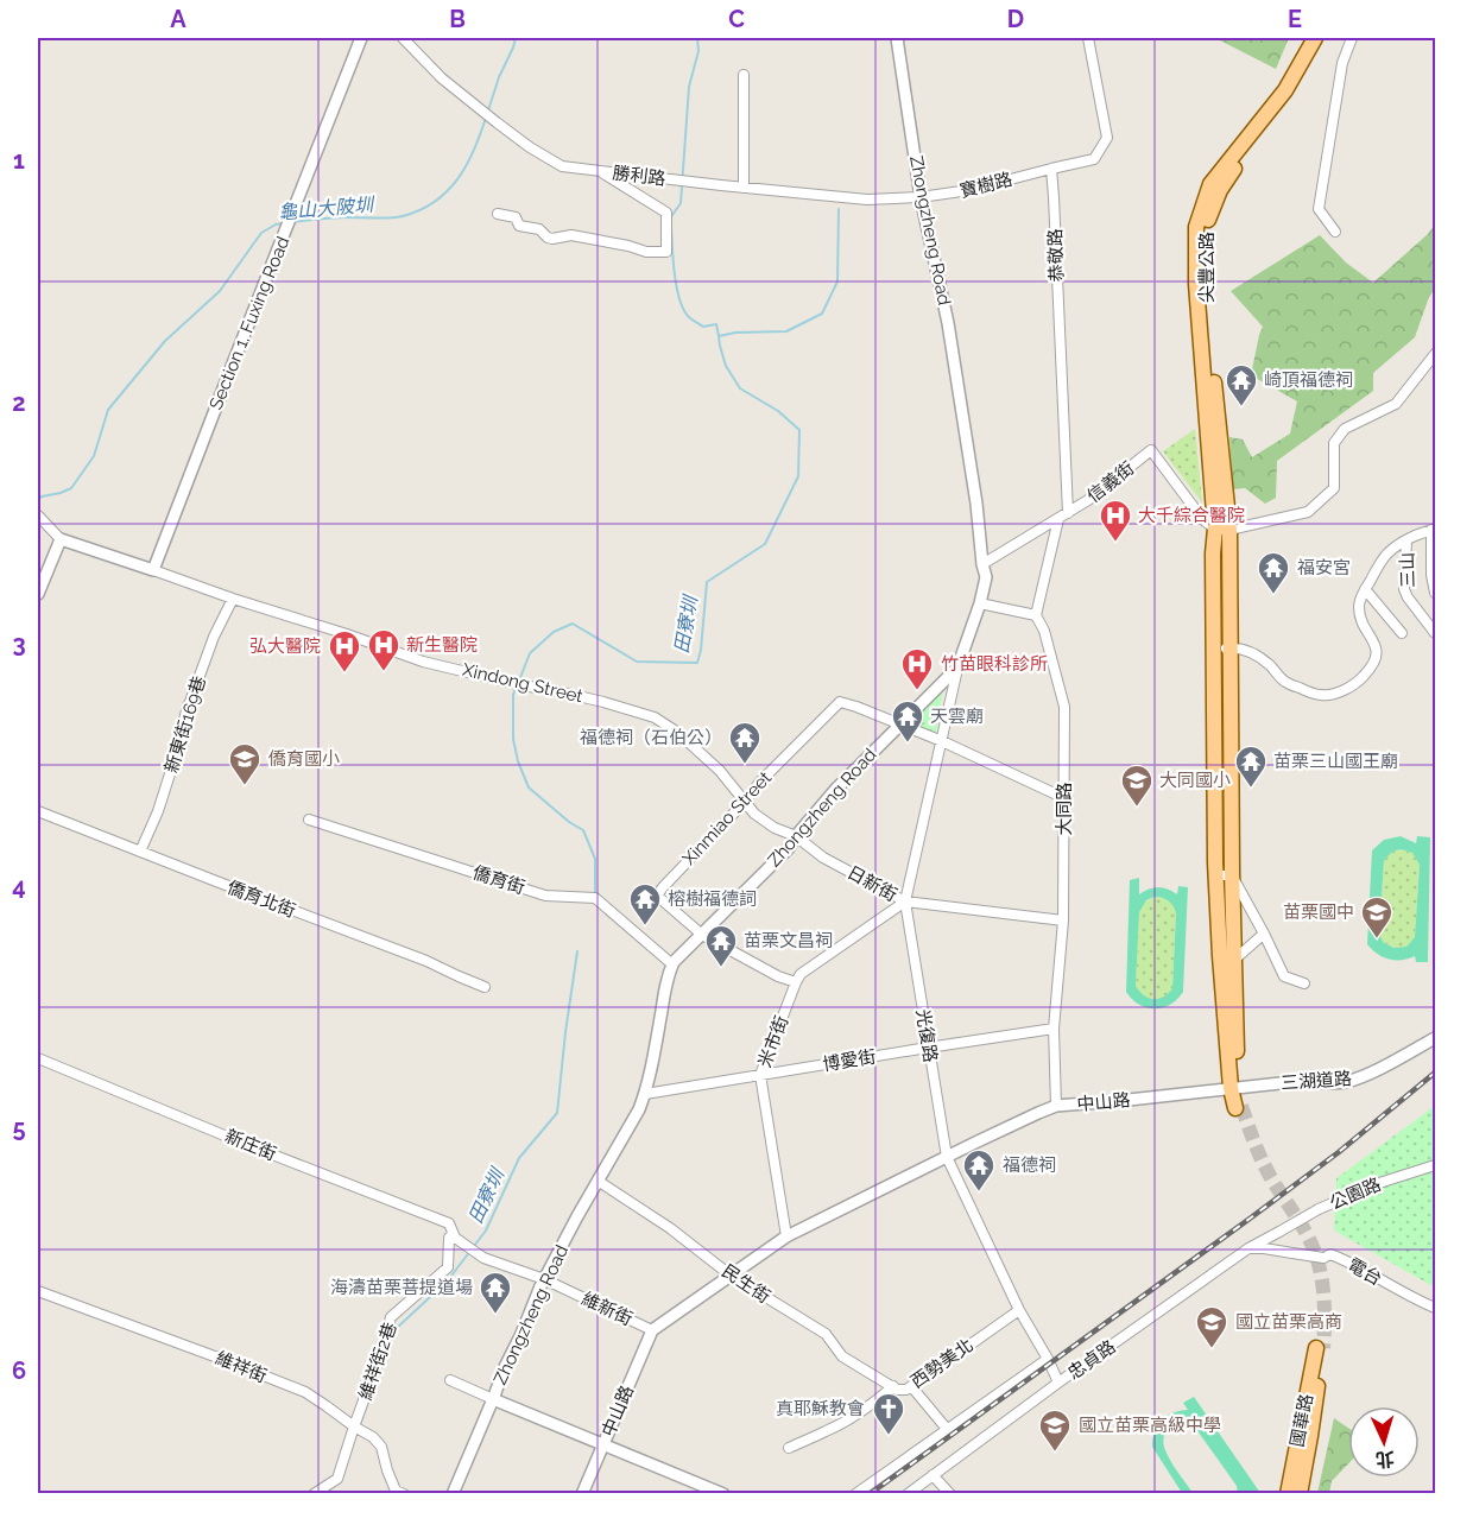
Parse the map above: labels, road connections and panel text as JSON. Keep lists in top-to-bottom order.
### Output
{
  "streets": {
    "main road": ["尖豐公路", "國華路"],
    "street": [
      "勝利路",
      "寶樹路",
      "Zhongzheng Road",
      "恭敬路",
      "Section 1, Fuxing Road",
      "信義街",
      "三山",
      "Xindong Street",
      "新東街169巷",
      "大同路",
      "Xinmiao Street",
      "僑育街",
      "日新街",
      "僑育北街",
      "光復路",
      "米市街",
      "博愛街",
      "三湖道路",
      "中山路",
      "新庄街",
      "公園路",
      "電台",
      "民生街",
      "維新街",
      "忠貞路",
      "維祥街2巷",
      "西勢美北",
      "維祥街"
    ]
  },
  "crossings": [
    ["勝利路", "寶樹路"],
    ["勝利路", "Zhongzheng Road"],
    ["寶樹路", "Zhongzheng Road"],
    ["寶樹路", "恭敬路"],
    ["Zhongzheng Road", "信義街"],
    ["Zhongzheng Road", "Xinmiao Street"],
    ["Zhongzheng Road", "僑育街"],
    ["Zhongzheng Road", "日新街"],
    ["Zhongzheng Road", "光復路"],
    ["Zhongzheng Road", "博愛街"],
    ["Zhongzheng Road", "民生街"],
    ["Zhongzheng Road", "維新街"],
    ["恭敬路", "信義街"],
    ["尖豐公路", "信義街"],
    ["Section 1, Fuxing Road", "Xindong Street"],
    ["Xindong Street", "新東街169巷"],
    ["Xindong Street", "Xinmiao Street"],
    ["Xindong Street", "日新街"],
    ["新東街169巷", "僑育北街"],
    ["大同路", "日新街"],
    ["大同路", "博愛街"],
    ["大同路", "中山路"],
    ["Xinmiao Street", "日新街"],
    ["日新街", "光復路"],
    ["日新街", "米市街"],
    ["光復路", "米市街"],
    ["光復路", "博愛街"],
    ["光復路", "中山路"],
    ["光復路", "忠貞路"],
    ["光復路", "西勢美北"],
    ["米市街", "博愛街"],
    ["米市街", "中山路"],
    ["三湖道路", "中山路"],
    ["中山路", "民生街"],
    ["中山路", "維新街"],
    ["新庄街", "維新街"],
    ["新庄街", "維祥街2巷"],
    ["公園路", "忠貞路"],
    ["電台", "忠貞路"],
    ["民生街", "西勢美北"],
    ["維祥街2巷", "維祥街"]
  ],
  "water": ["龜山大陂圳", "田寮圳"],
  "places": {
    "temple": [
      "崎頂福德祠",
      "福安宮",
      "天雲廟",
      "福德祠（石伯公）",
      "苗栗三山國王廟",
      "榕樹福德詞",
      "苗栗文昌祠",
      "福德祠",
      "海濤苗栗菩提道場"
    ],
    "hospital": [
      "大千綜合醫院",
      "新生醫院",
      "弘大醫院",
      "竹苗眼科診所"
    ],
    "school or university": [
      "僑育國小",
      "大同國小",
      "苗栗國中",
      "國立苗栗高商",
      "國立苗栗高級中學"
    ],
    "church": ["真耶穌教會"]
  },
  "north": "bottom",
  "grid": {
    "columns": [
      "A",
      "B",
      "C",
      "D",
      "E"
    ],
    "rows": [
      "1",
      "2",
      "3",
      "4",
      "5",
      "6"
    ]
  }
}
